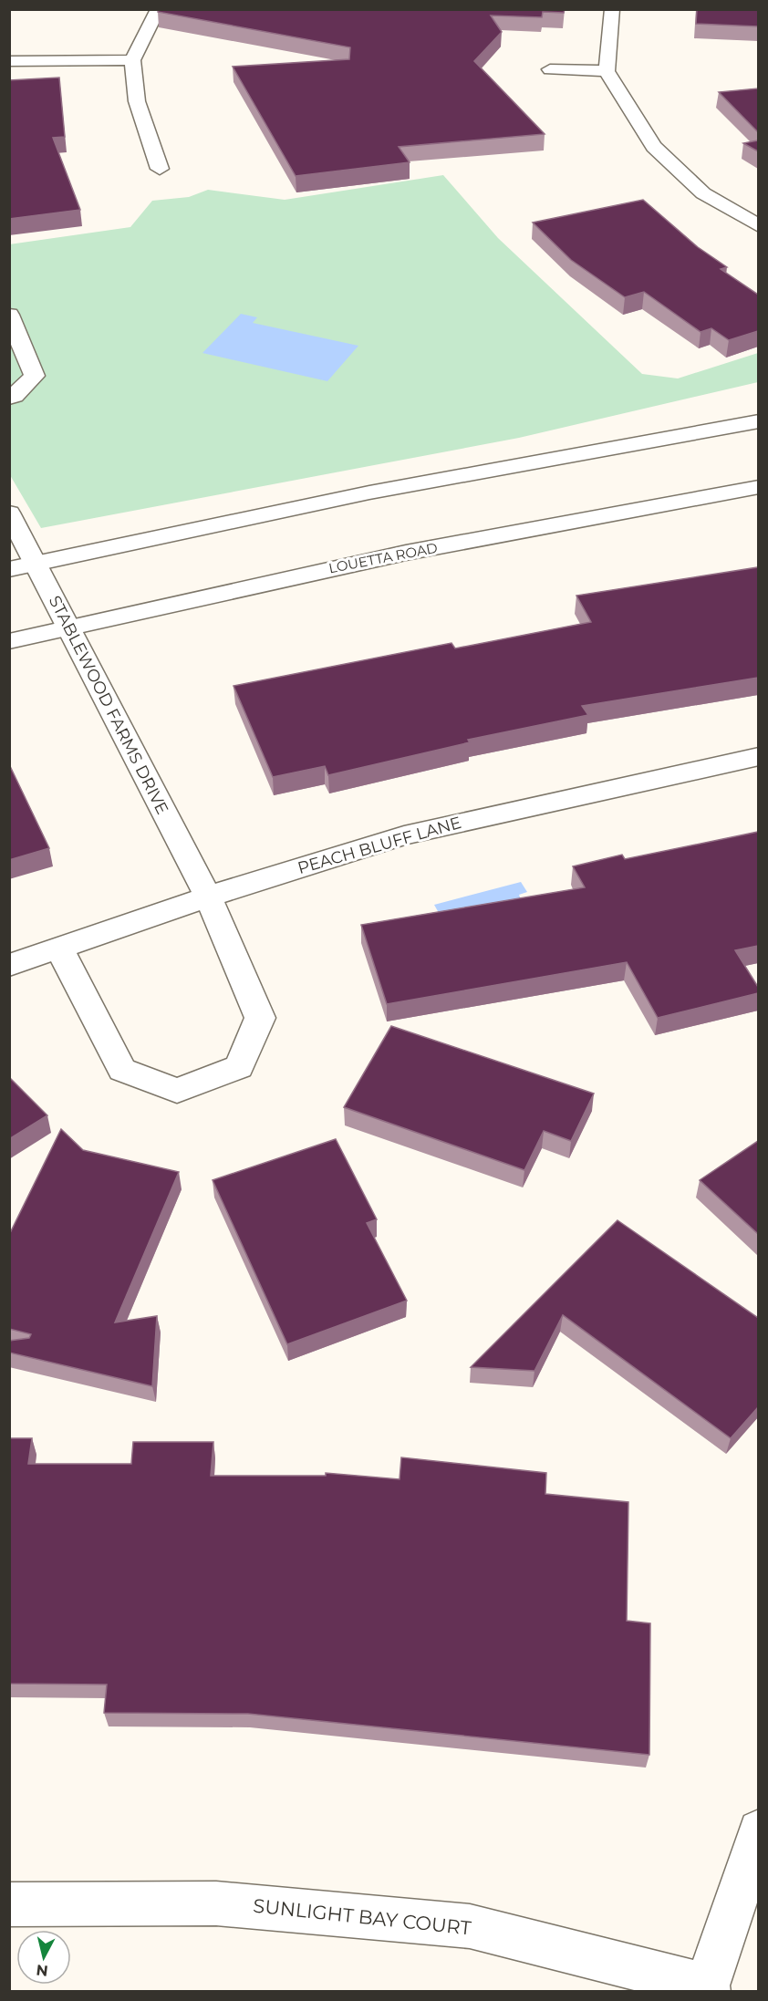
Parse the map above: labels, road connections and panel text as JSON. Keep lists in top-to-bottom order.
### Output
{
  "streets": {
    "street": [
      "LOUETTA ROAD",
      "STABLEWOOD FARMS DRIVE",
      "PEACH BLUFF LANE",
      "SUNLIGHT BAY COURT"
    ]
  },
  "crossings": [
    ["LOUETTA ROAD", "STABLEWOOD FARMS DRIVE"],
    ["STABLEWOOD FARMS DRIVE", "PEACH BLUFF LANE"]
  ],
  "north": "bottom"
}
